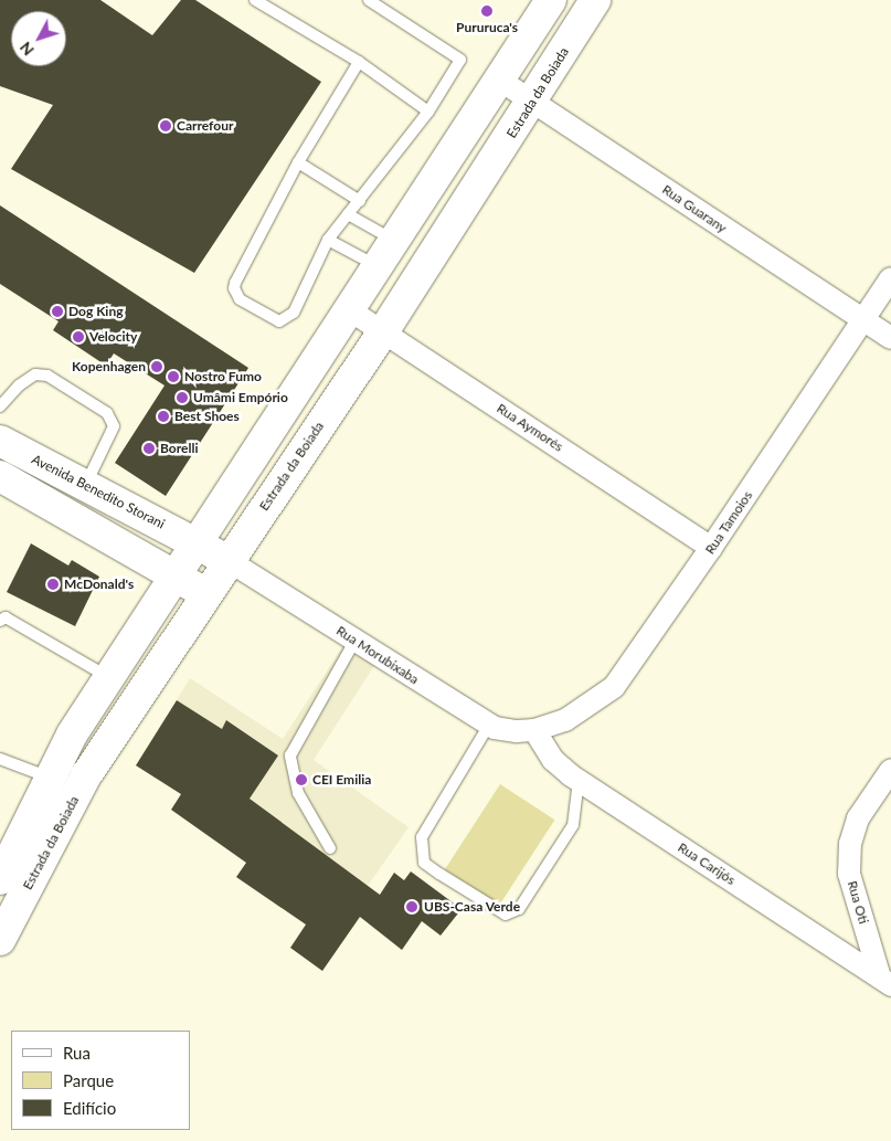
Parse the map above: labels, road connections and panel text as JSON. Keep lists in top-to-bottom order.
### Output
{
  "streets": {
    "main road": ["Estrada da Boiada", "Avenida Benedito Storani"],
    "street": [
      "Rua Guarany",
      "Rua Aymorés",
      "Rua Tamoios",
      "Rua Morubixaba",
      "Rua Carijós",
      "Rua Oti"
    ]
  },
  "crossings": [
    ["Estrada da Boiada", "Rua Guarany"],
    ["Estrada da Boiada", "Rua Aymorés"],
    ["Estrada da Boiada", "Avenida Benedito Storani"],
    ["Estrada da Boiada", "Rua Morubixaba"],
    ["Rua Guarany", "Rua Tamoios"],
    ["Rua Aymorés", "Rua Tamoios"],
    ["Avenida Benedito Storani", "Rua Morubixaba"],
    ["Rua Tamoios", "Rua Morubixaba"],
    ["Rua Tamoios", "Rua Carijós"],
    ["Rua Morubixaba", "Rua Carijós"],
    ["Rua Carijós", "Rua Oti"]
  ],
  "places": [
    "Pururuca's",
    "Carrefour",
    "Dog King",
    "Velocity",
    "Kopenhagen",
    "Nostro Fumo",
    "Umâmi Empório",
    "Best Shoes",
    "Borelli",
    "McDonald's",
    "CEI Emilia",
    "UBS-Casa Verde"
  ],
  "legend": ["Rua", "Parque", "Edifício"],
  "north": "bottom left"
}
